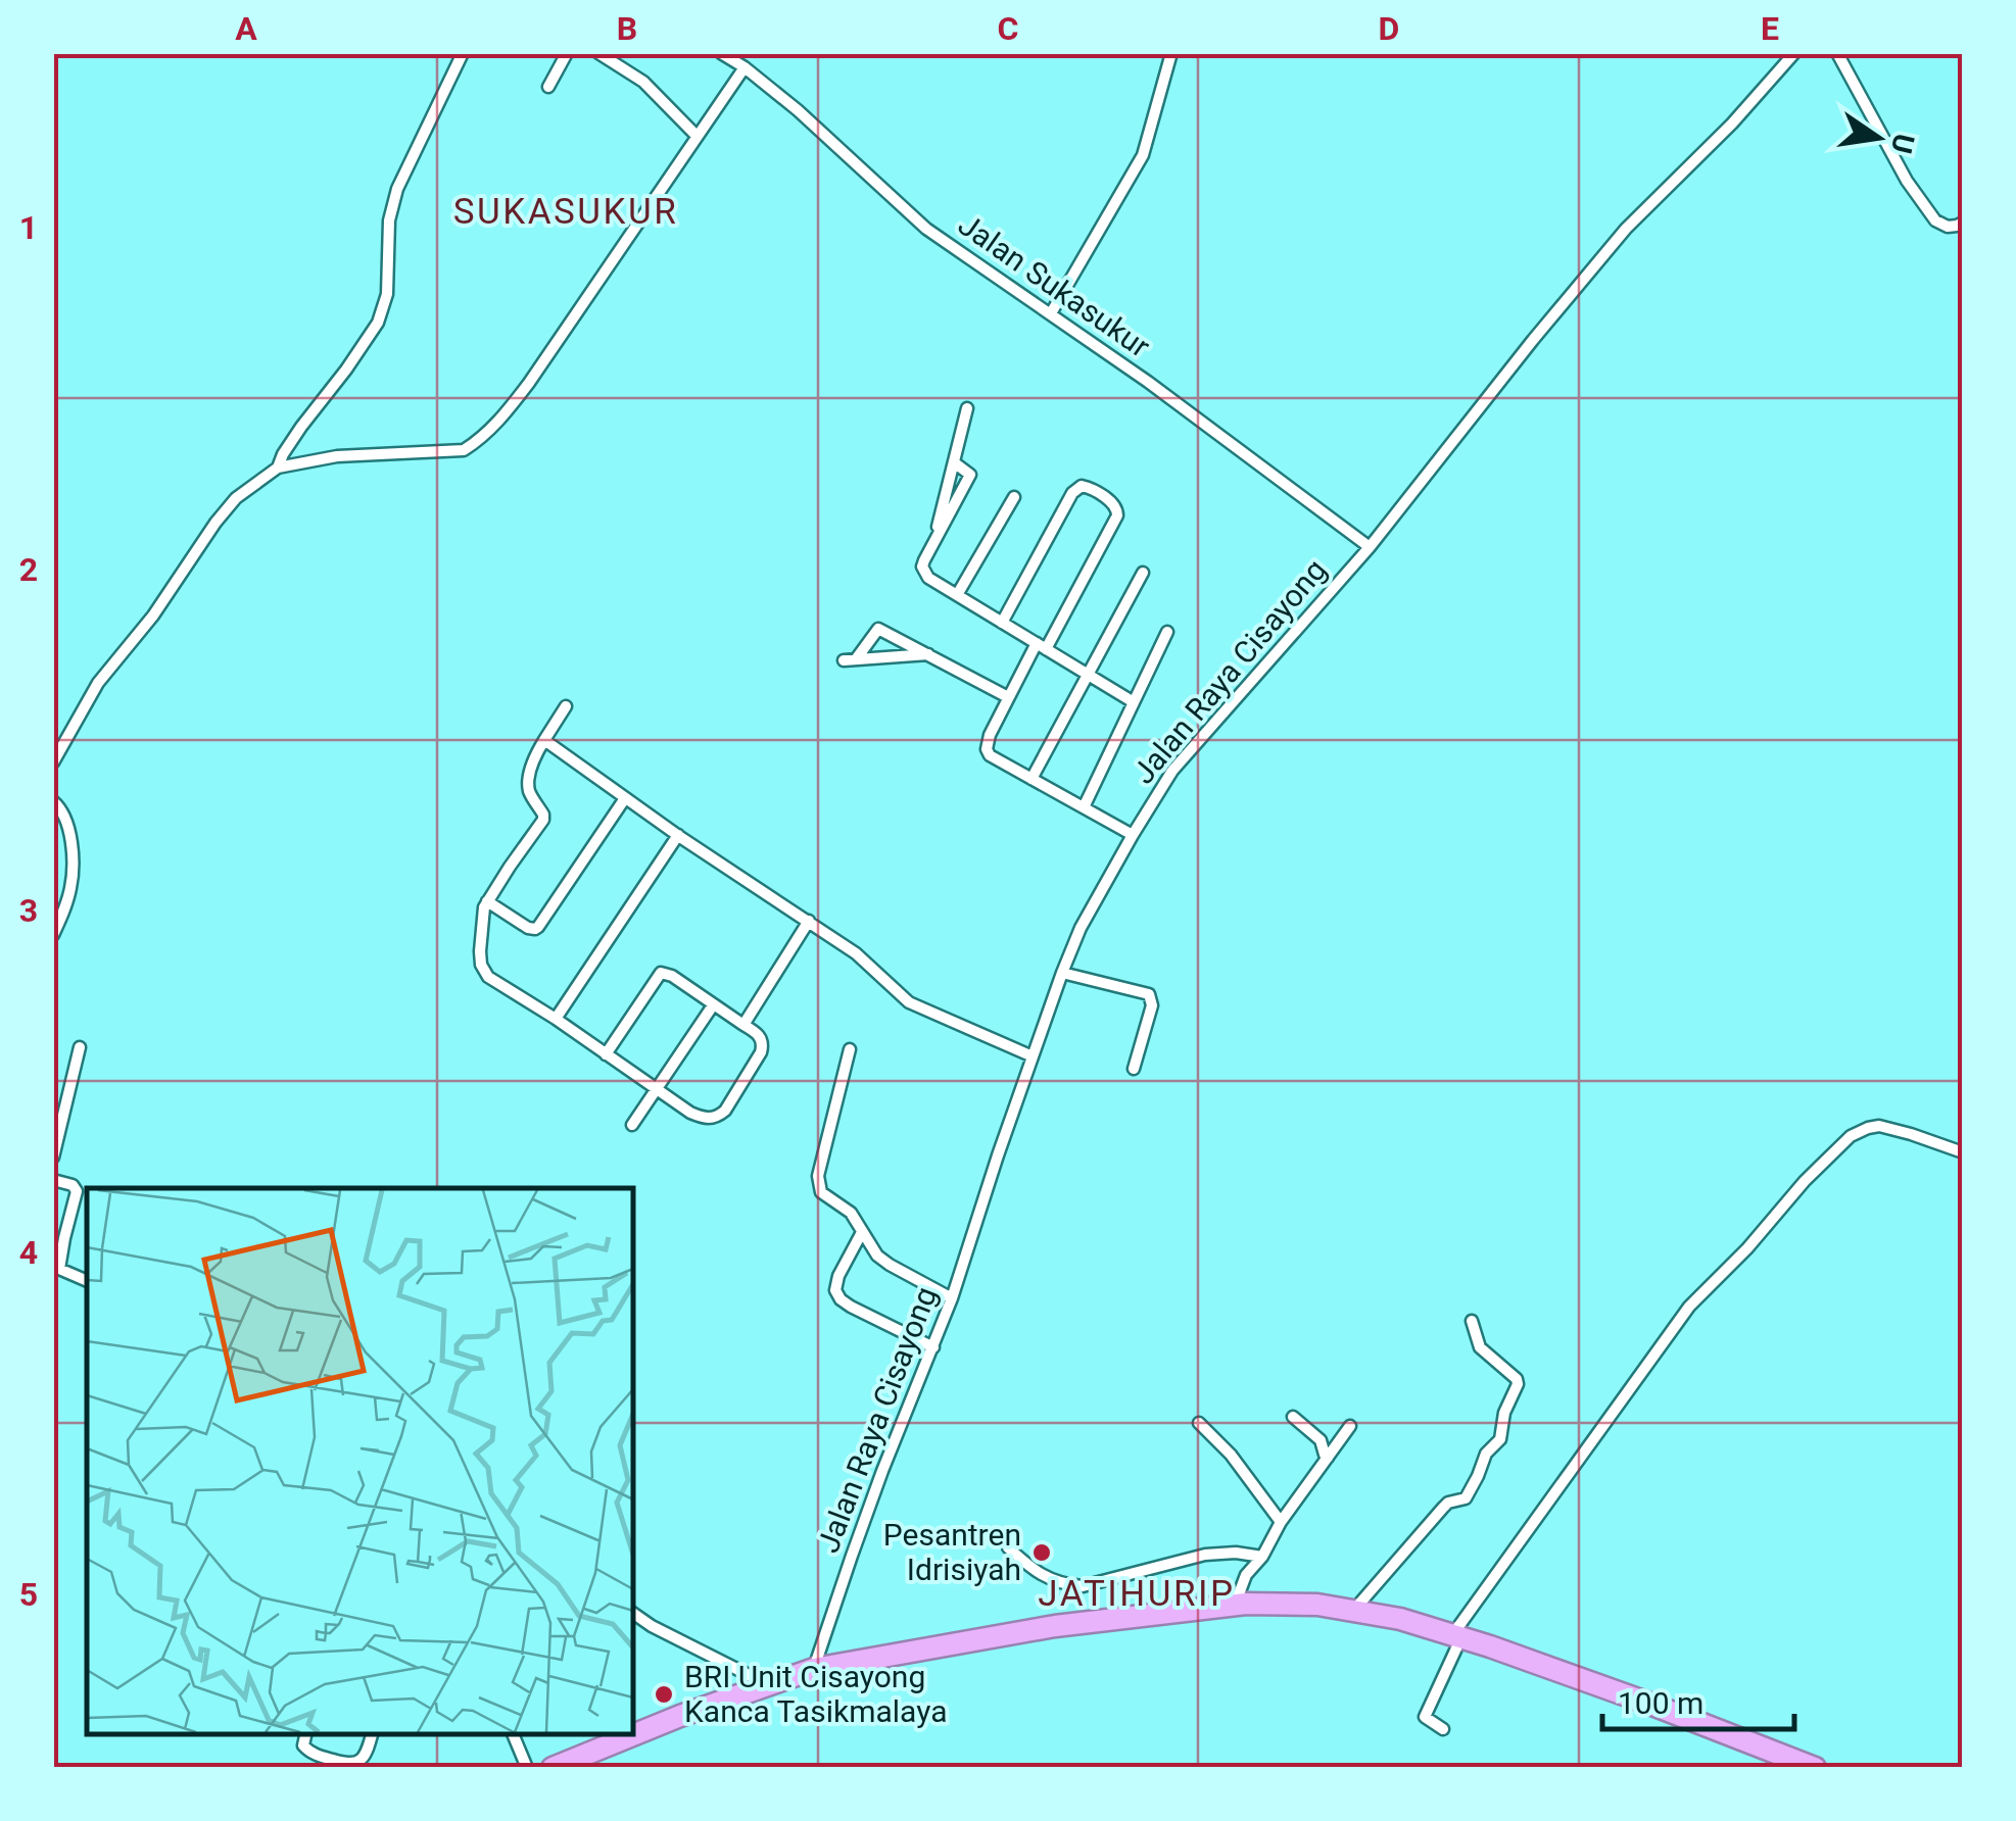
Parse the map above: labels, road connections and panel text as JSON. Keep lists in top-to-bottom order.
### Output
{
  "streets": {
    "street": ["Jalan Sukasukur", "Jalan Raya Cisayong"]
  },
  "crossings": [
    ["Jalan Sukasukur", "Jalan Raya Cisayong"]
  ],
  "districts": ["SUKASUKUR", "JATIHURIP"],
  "places": ["Pesantren Idrisiyah", "BRI Unit Cisayong Kanca Tasikmalaya"],
  "scale_bar": "100 m",
  "north": "right",
  "grid": {
    "columns": [
      "A",
      "B",
      "C",
      "D",
      "E"
    ],
    "rows": [
      "1",
      "2",
      "3",
      "4",
      "5"
    ]
  }
}
